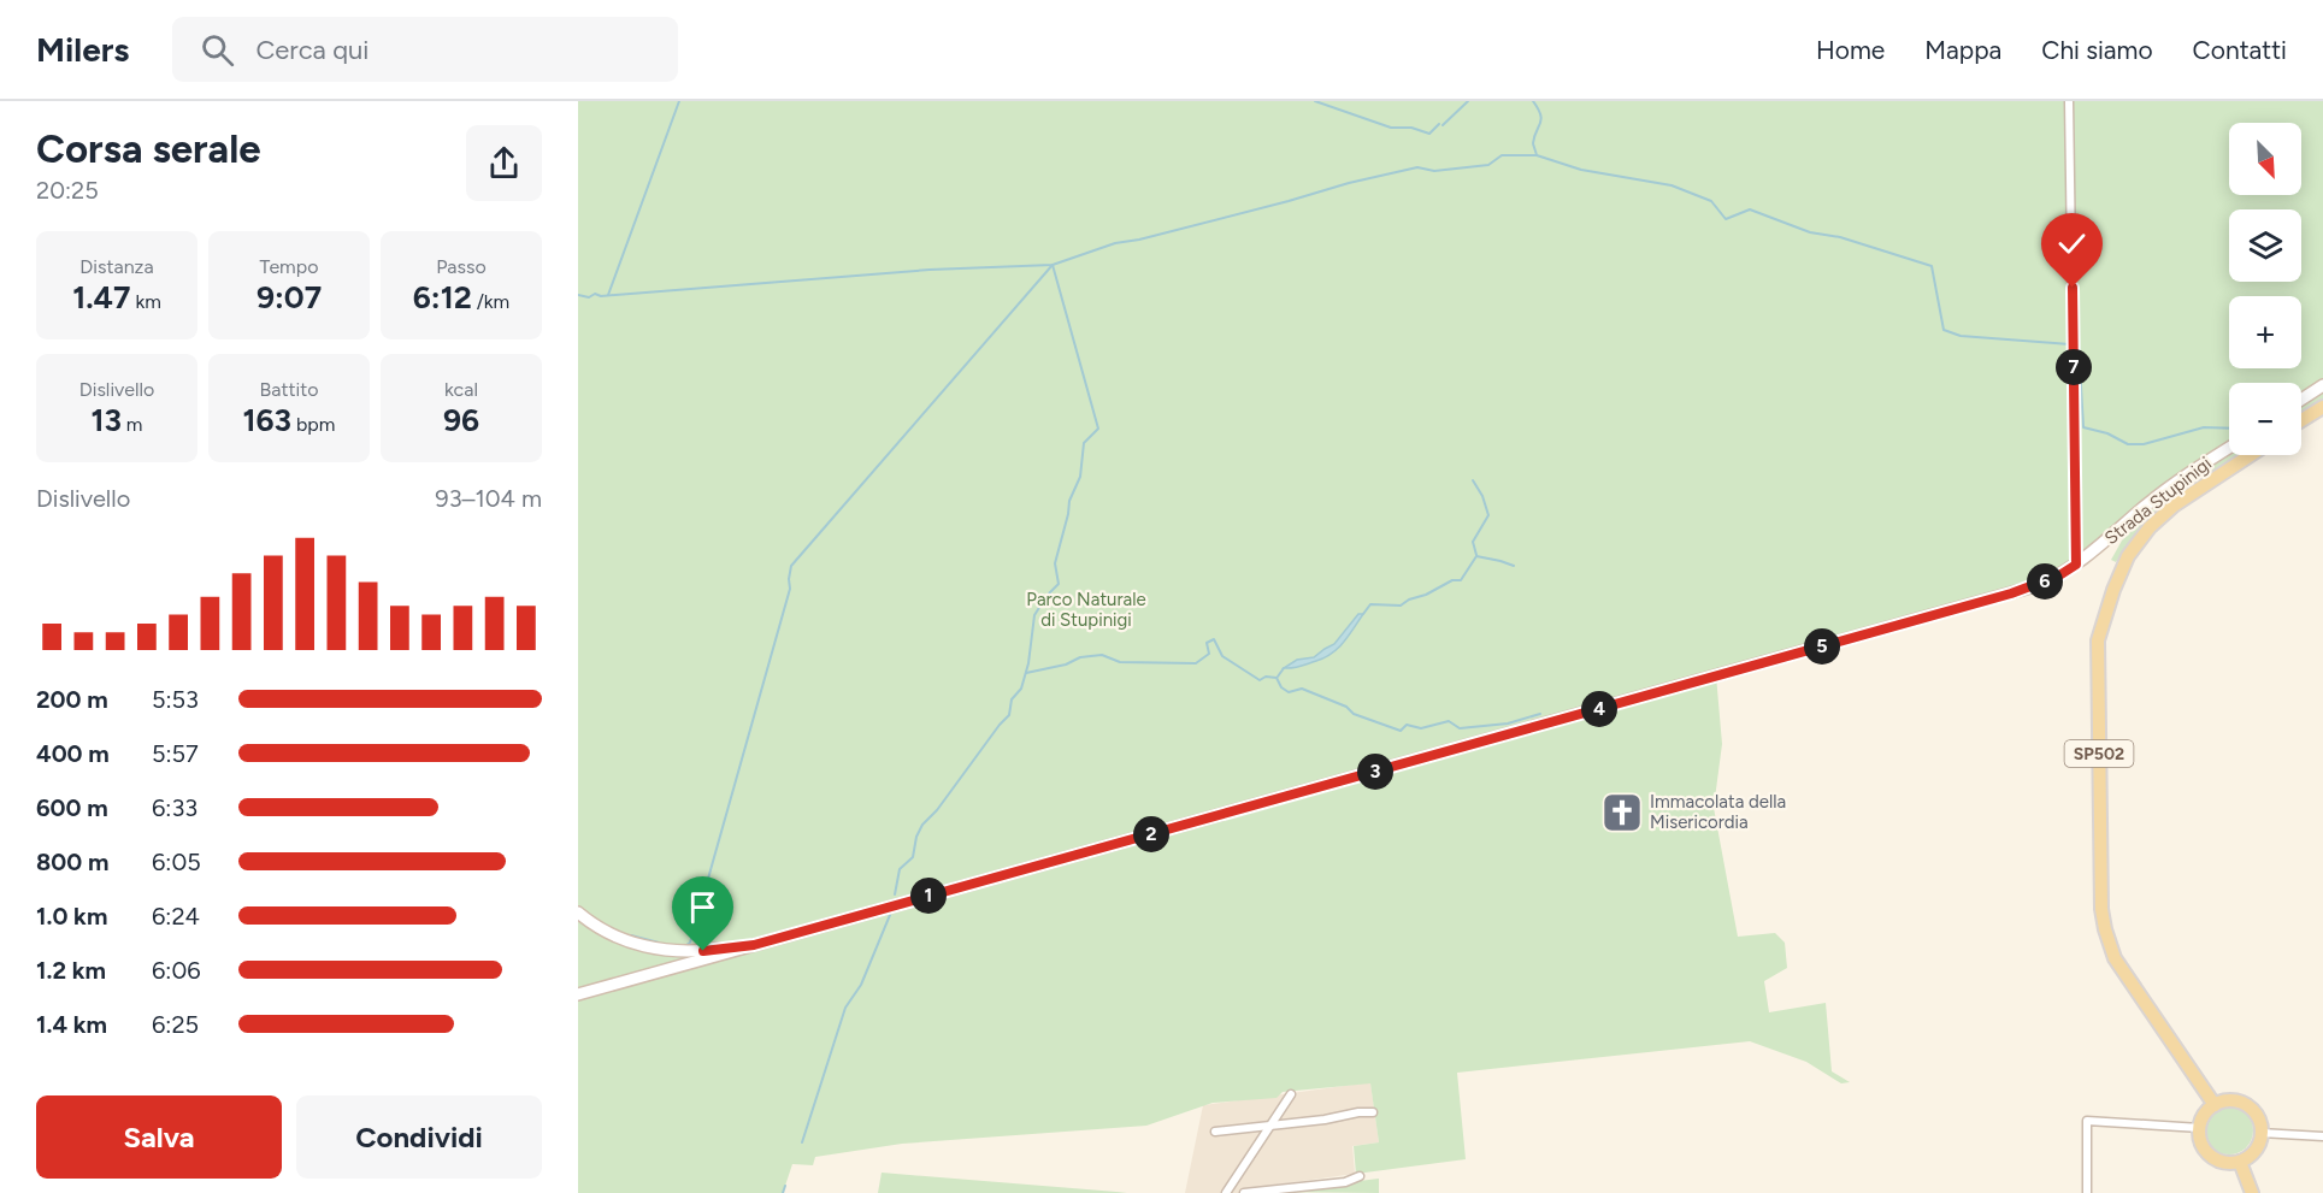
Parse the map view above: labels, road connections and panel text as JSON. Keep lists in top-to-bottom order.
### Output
{
  "streets": {
    "main road": ["Strada Stupinigi", "SP502"]
  },
  "parks": ["Parco Naturale di Stupinigi"],
  "places": {
    "church": ["Immacolata della Misericordia"]
  },
  "north": "bottom right",
  "page": {
    "header": "Milers",
    "search": "Cerca qui",
    "nav": [
      "Home",
      "Mappa",
      "Chi siamo",
      "Contatti"
    ],
    "heading": ["Corsa serale", "20:25"],
    "map_buttons": ["+", "−"],
    "stats": [
      ["Distanza", "1.47 km"],
      ["Tempo", "9:07"],
      ["Passo", "6:12 /km"],
      ["Dislivello", "13 m"],
      ["Battito", "163 bpm"],
      ["kcal", "96"]
    ],
    "pins": [
      "7",
      "6",
      "5",
      "4",
      "3",
      "2",
      "1"
    ],
    "chart": ["Dislivello", "93–104 m"],
    "list": [
      {
        "name": "200 m",
        "note": "5:53"
      },
      {
        "name": "400 m",
        "note": "5:57"
      },
      {
        "name": "600 m",
        "note": "6:33"
      },
      {
        "name": "800 m",
        "note": "6:05"
      },
      {
        "name": "1.0 km",
        "note": "6:24"
      },
      {
        "name": "1.2 km",
        "note": "6:06"
      },
      {
        "name": "1.4 km",
        "note": "6:25"
      }
    ],
    "buttons": ["Salva", "Condividi"]
  }
}
